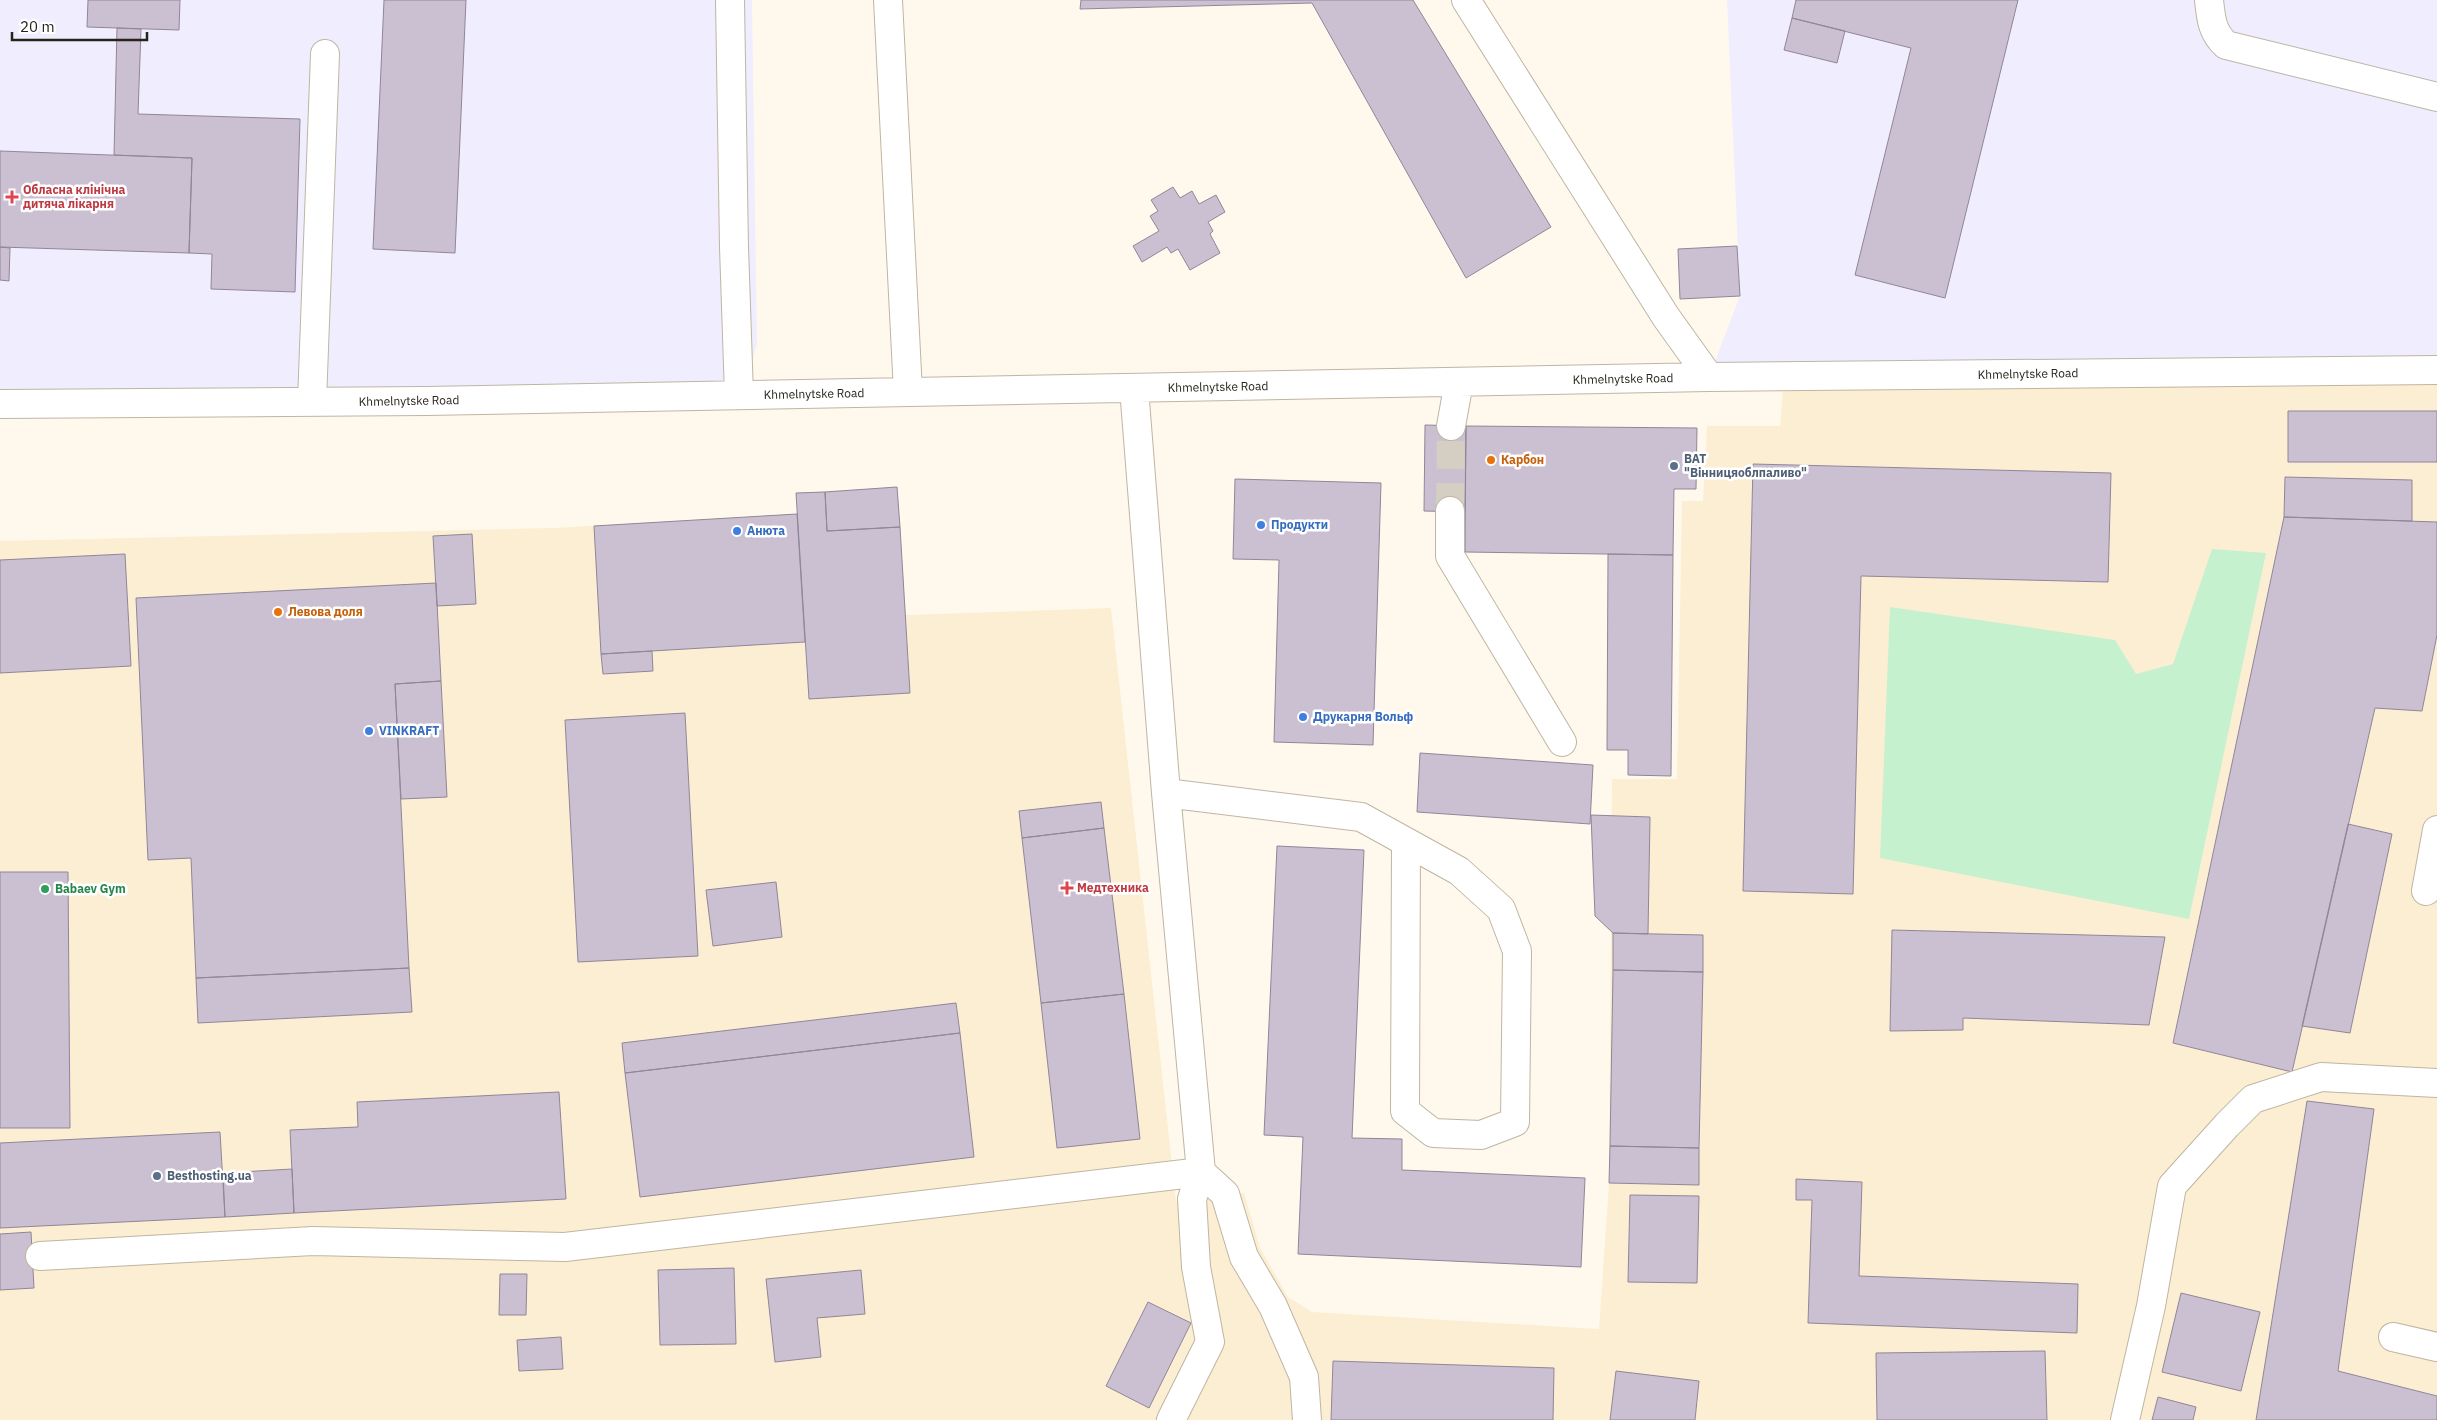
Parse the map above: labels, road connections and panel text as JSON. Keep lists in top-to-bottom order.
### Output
{
  "streets": {
    "street": ["Khmelnytske Road"]
  },
  "places": {
    "health": ["Обласна клінічна дитяча лікарня", "Медтехника"],
    "other": [
      "Карбон",
      "ВАТ \"Вінницяоблпаливо\"",
      "Продукти",
      "Анюта",
      "Левова доля",
      "Друкарня Вольф",
      "VINKRAFT",
      "Babaev Gym",
      "Besthosting.ua"
    ]
  },
  "scale_bar": "20 m"
}
